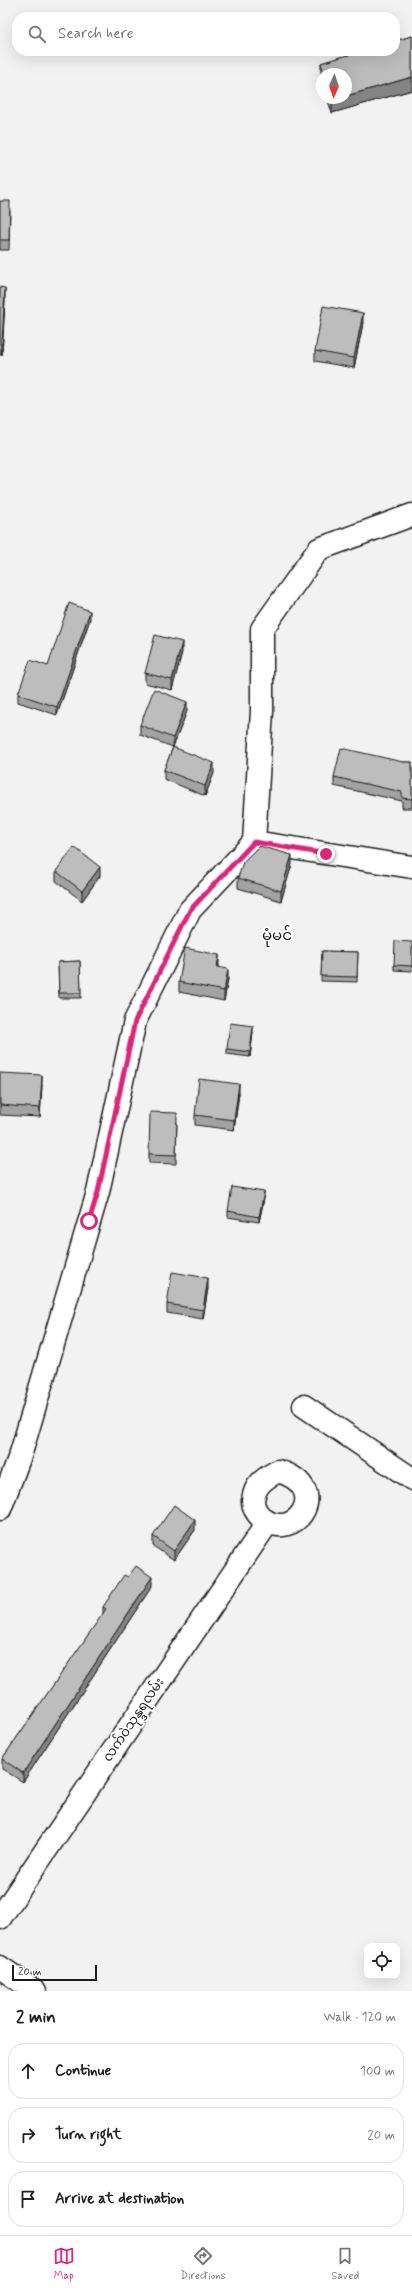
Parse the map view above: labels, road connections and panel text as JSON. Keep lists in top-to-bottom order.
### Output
{
  "streets": {
    "street": ["လက်ဝဲသုန္ဒရလမ်း"]
  },
  "districts": ["မုံမင်"],
  "scale_bar": "20 m",
  "north": "bottom",
  "page": {
    "search": "Search here",
    "scale": "20 m",
    "heading": ["2 min", "Walk · 120 m"],
    "list": [
      ["Continue", "100 m"],
      ["Turn right", "20 m"],
      "Arrive at destination"
    ],
    "nav": ["Map", "Directions", "Saved"]
  }
}
